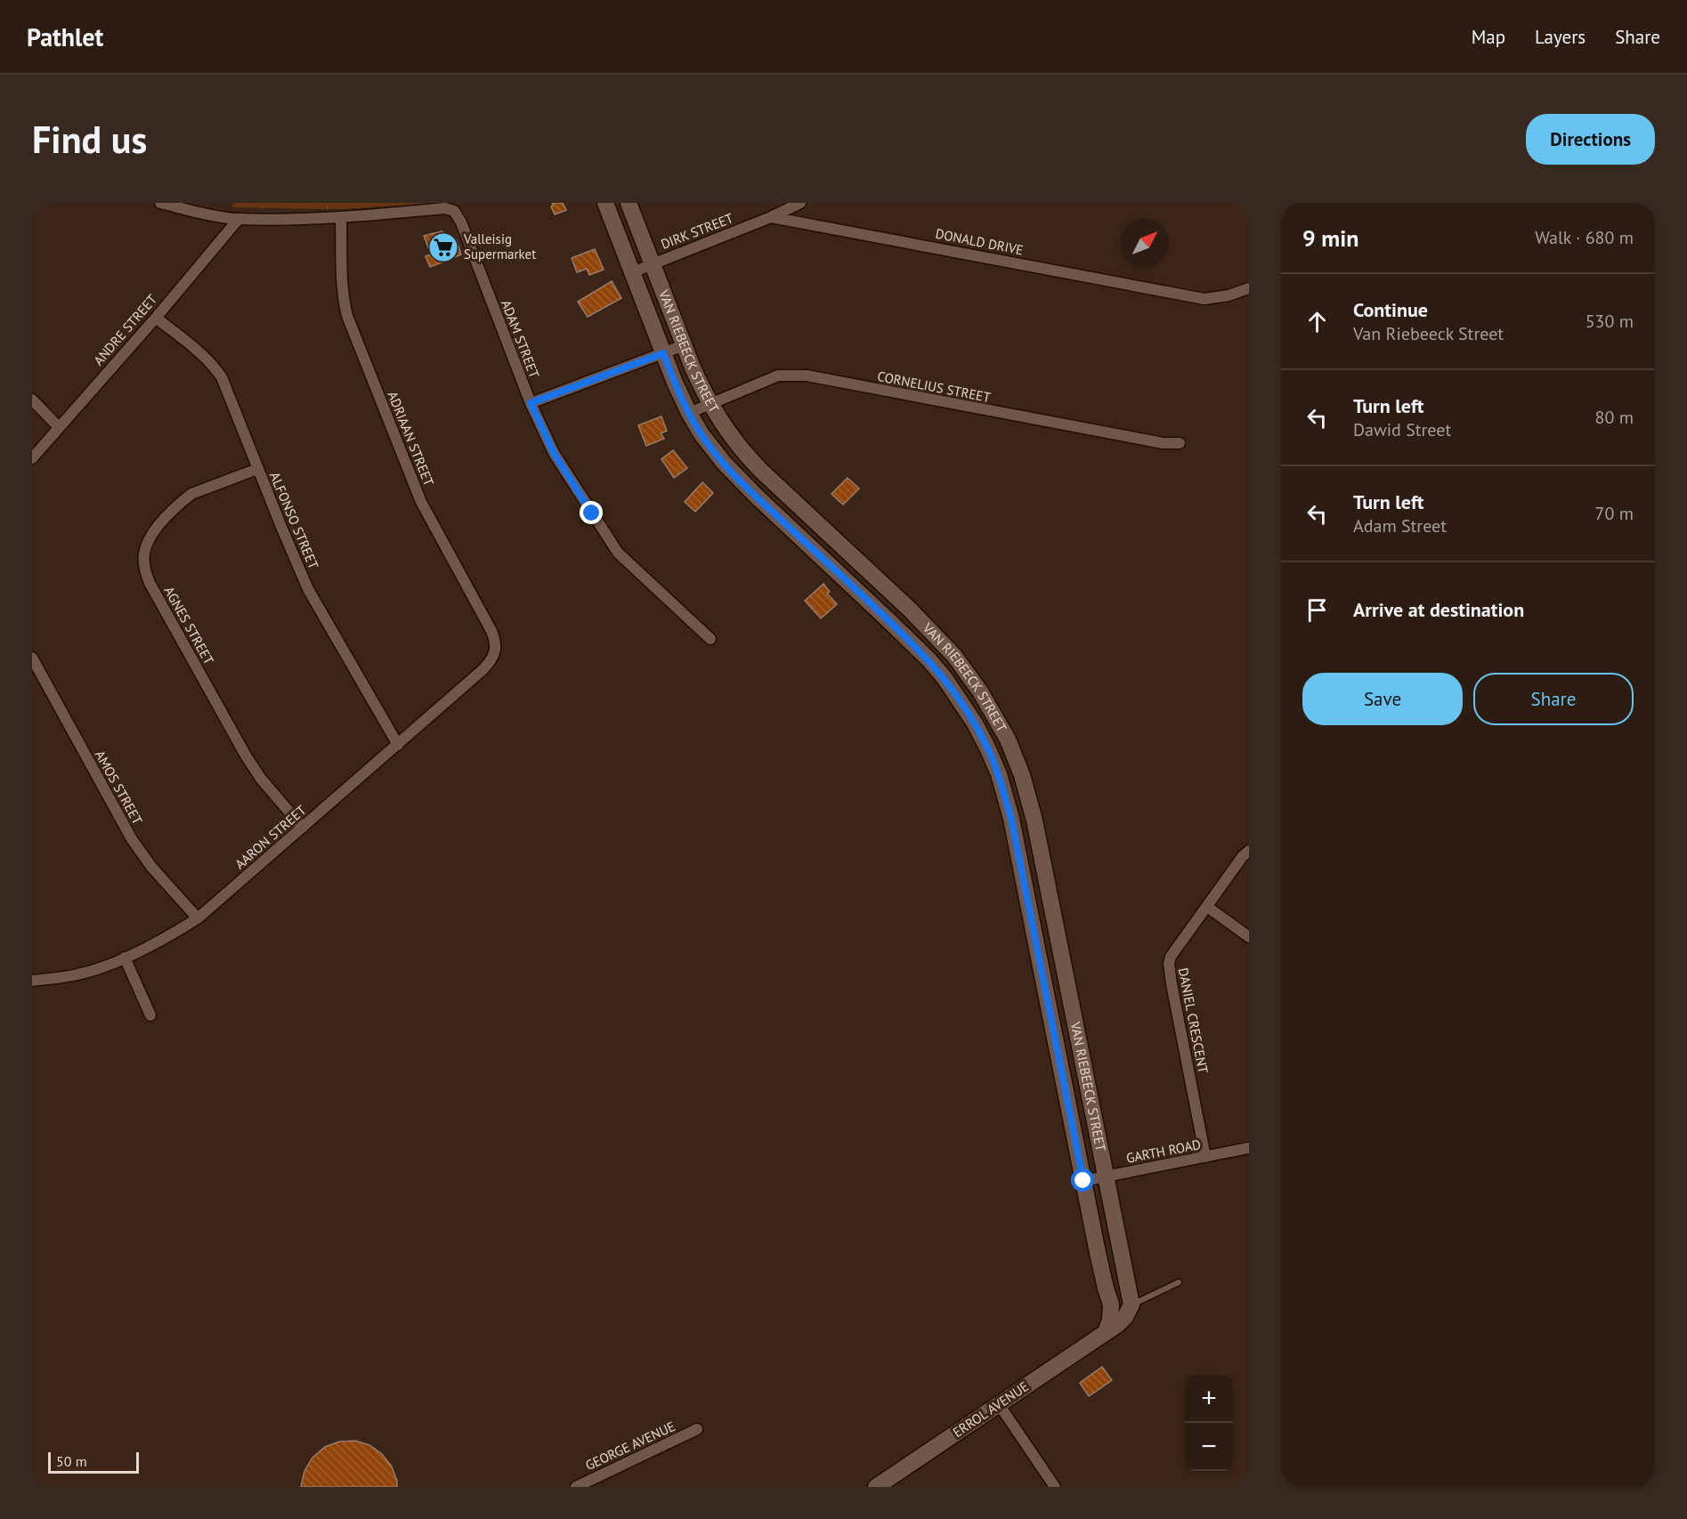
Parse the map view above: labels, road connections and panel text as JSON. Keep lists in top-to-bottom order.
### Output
{
  "streets": {
    "street": [
      "DIRK STREET",
      "DONALD DRIVE",
      "ANDRE STREET",
      "ADAM STREET",
      "VAN RIEBEECK STREET",
      "CORNELIUS STREET",
      "ADRIAAN STREET",
      "ALFONSO STREET",
      "AGNES STREET",
      "AMOS STREET",
      "AARON STREET",
      "DANIEL CRESCENT",
      "GARTH ROAD",
      "ERROL AVENUE",
      "GEORGE AVENUE"
    ]
  },
  "crossings": [
    ["DIRK STREET", "DONALD DRIVE"],
    ["DIRK STREET", "VAN RIEBEECK STREET"],
    ["ANDRE STREET", "ALFONSO STREET"],
    ["ADAM STREET", "ADRIAAN STREET"],
    ["VAN RIEBEECK STREET", "CORNELIUS STREET"],
    ["VAN RIEBEECK STREET", "GARTH ROAD"],
    ["VAN RIEBEECK STREET", "ERROL AVENUE"],
    ["ADRIAAN STREET", "AARON STREET"],
    ["ALFONSO STREET", "AGNES STREET"],
    ["ALFONSO STREET", "AARON STREET"],
    ["AGNES STREET", "AARON STREET"],
    ["AMOS STREET", "AARON STREET"],
    ["DANIEL CRESCENT", "GARTH ROAD"]
  ],
  "places": {
    "supermarket": ["Valleisig Supermarket"]
  },
  "scale_bar": "50 m",
  "north": "top right",
  "page": {
    "header": "Pathlet",
    "nav": ["Map", "Layers", "Share"],
    "buttons": [
      "Directions",
      ["Save", "Share"]
    ],
    "title": "Find us",
    "heading": ["9 min", "Walk · 680 m"],
    "list": [
      ["Continue", "Van Riebeeck Street", "530 m"],
      ["Turn left", "Dawid Street", "80 m"],
      ["Turn left", "Adam Street", "70 m"],
      "Arrive at destination"
    ],
    "map_buttons": ["+", "−"],
    "scale": "50 m"
  }
}
